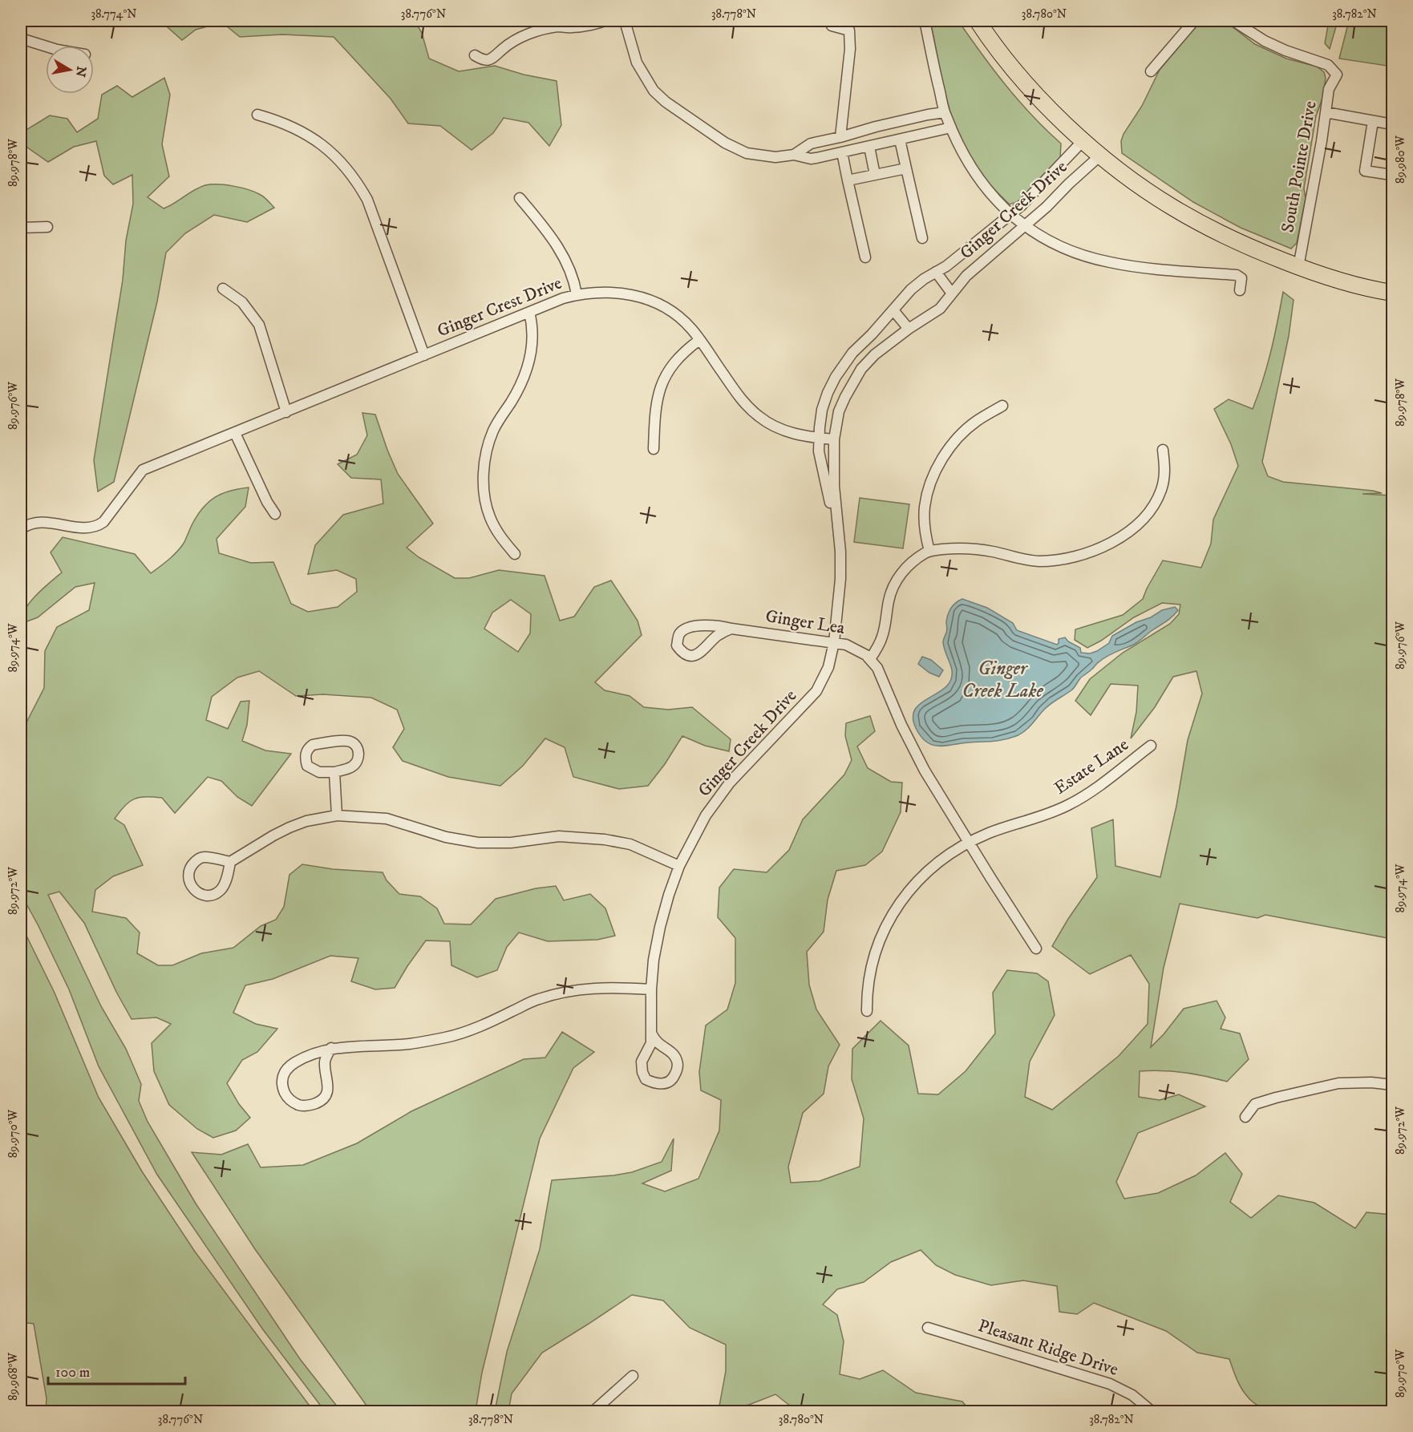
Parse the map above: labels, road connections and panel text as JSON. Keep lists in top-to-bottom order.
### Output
{
  "streets": {
    "street": [
      "South Pointe Drive",
      "Ginger Creek Drive",
      "Ginger Crest Drive",
      "Ginger Lea",
      "Estate Lane",
      "Pleasant Ridge Drive"
    ]
  },
  "crossings": [
    ["Ginger Creek Drive", "Ginger Crest Drive"],
    ["Ginger Creek Drive", "Ginger Lea"]
  ],
  "water": ["Ginger Creek Lake"],
  "scale_bar": "100 m",
  "north": "right",
  "coordinates": [
    "38.774°N",
    "38.776°N",
    "38.778°N",
    "38.780°N",
    "38.782°N",
    "89.980°W",
    "89.978°W",
    "89.976°W",
    "89.974°W",
    "89.972°W",
    "89.970°W",
    "89.968°W"
  ]
}
